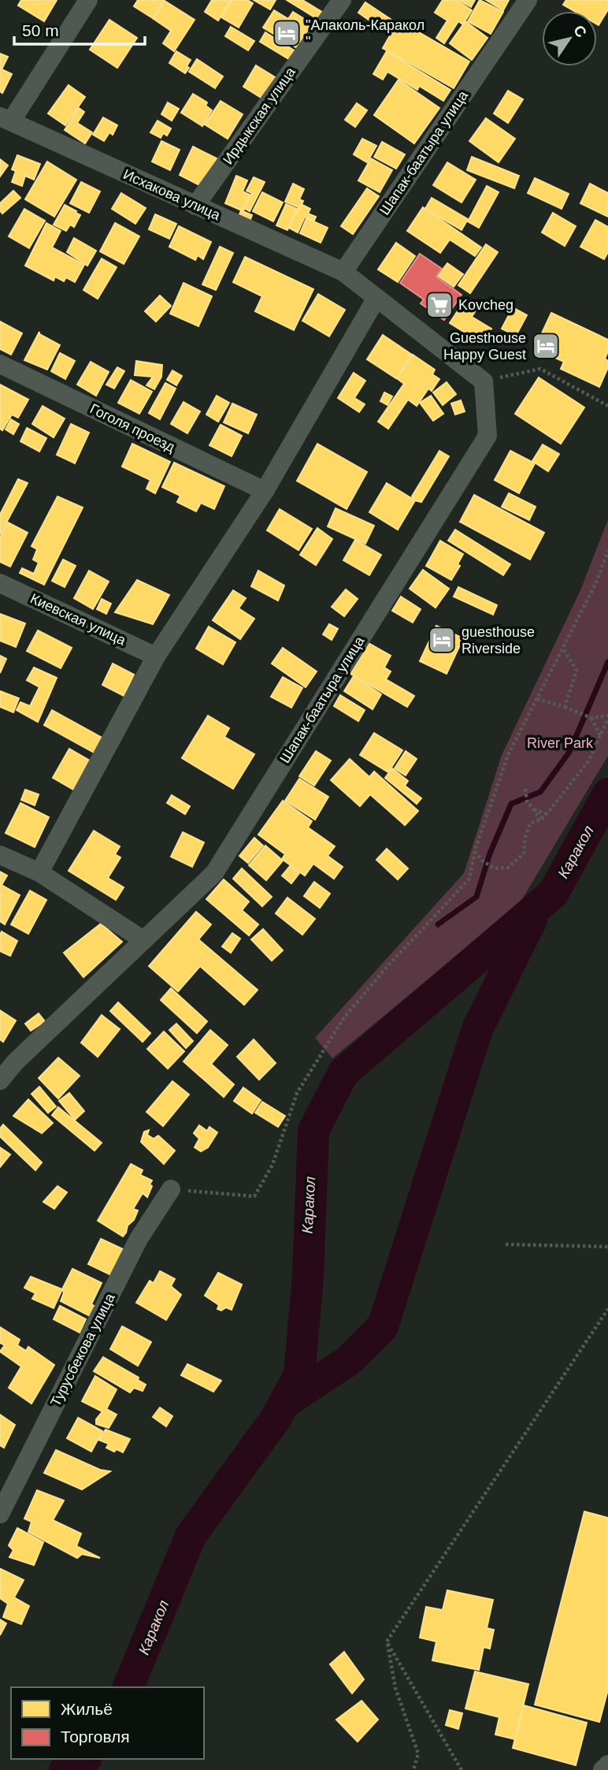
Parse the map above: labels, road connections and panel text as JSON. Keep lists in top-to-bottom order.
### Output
{
  "streets": {
    "street": [
      "Ирдыкская улица",
      "Шапак-баатыра улица",
      "Исхакова улица",
      "Гоголя проезд",
      "Киевская улица",
      "Турусбекова улица"
    ]
  },
  "crossings": [
    ["Ирдыкская улица", "Исхакова улица"],
    ["Шапак-баатыра улица", "Исхакова улица"]
  ],
  "water": ["Каракол"],
  "parks": ["River Park"],
  "places": {
    "hotel": ["\"Алаколь-Каракол \"", "Guesthouse Happy Guest", "guesthouse Riverside"],
    "supermarket": ["Kovcheg"]
  },
  "legend": ["Жильё", "Торговля"],
  "scale_bar": "50 m",
  "north": "top right"
}
